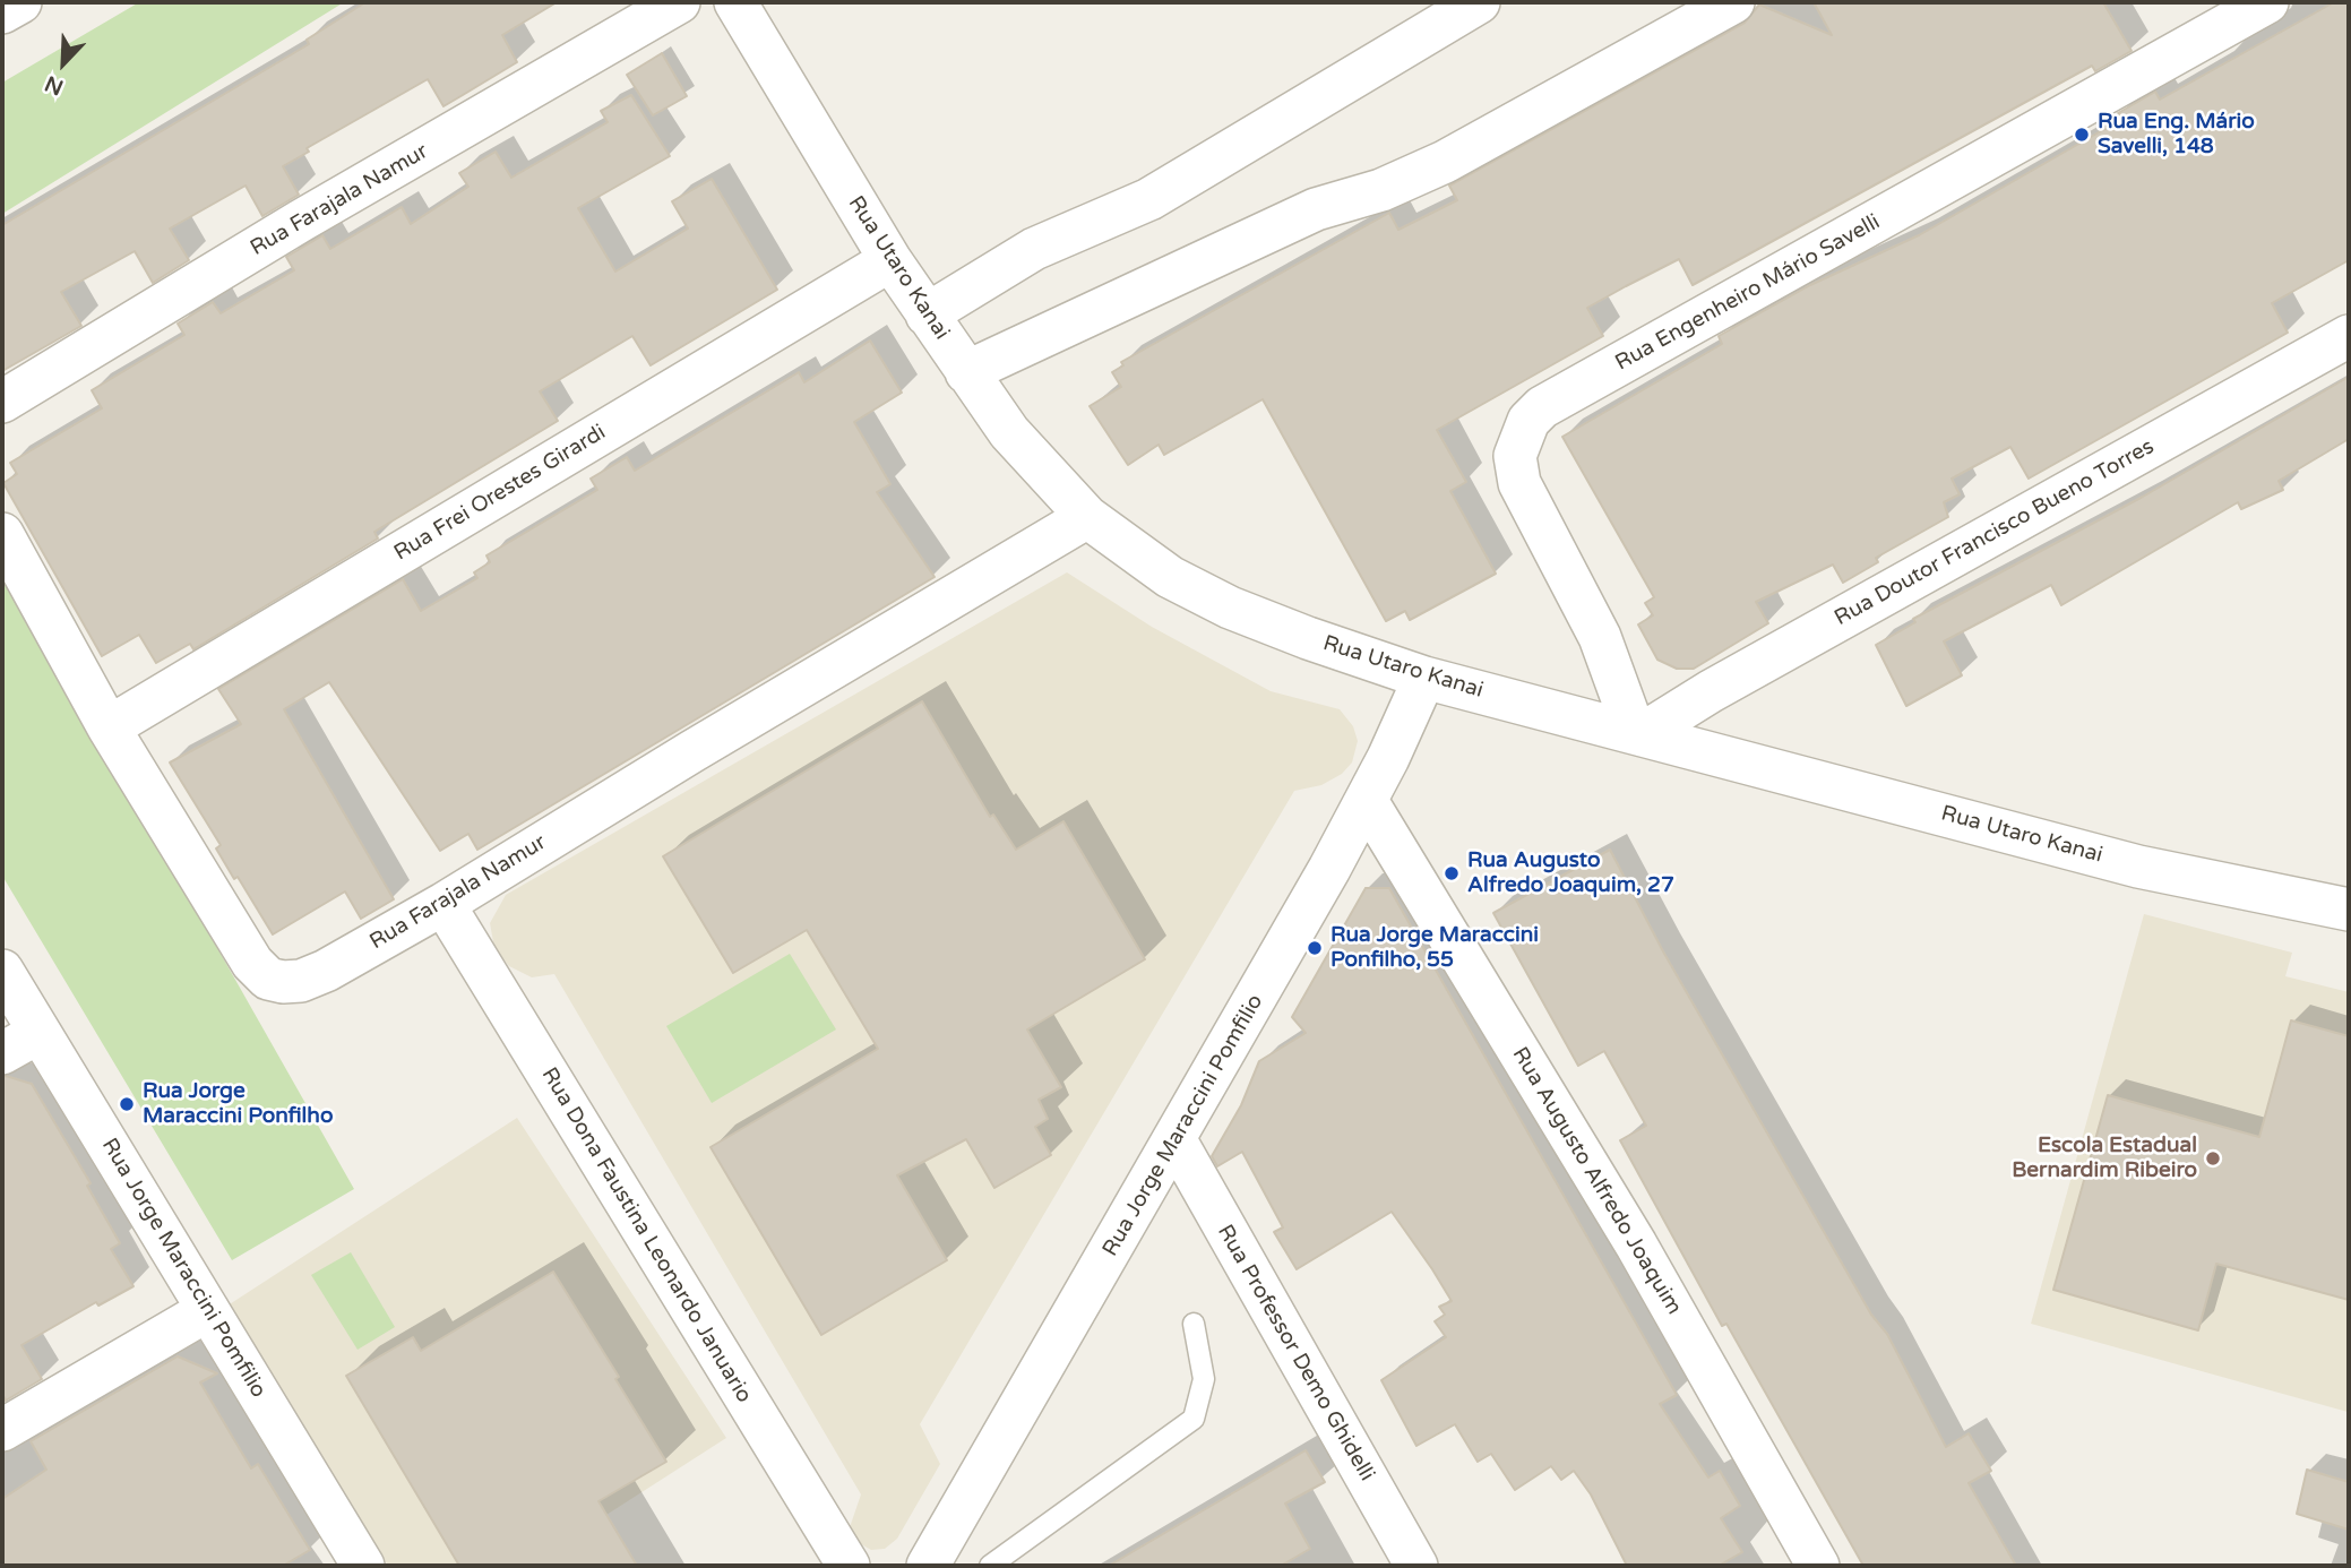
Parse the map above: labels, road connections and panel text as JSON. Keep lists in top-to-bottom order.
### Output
{
  "streets": {
    "street": [
      "Rua Farajala Namur",
      "Rua Utaro Kanai",
      "Rua Engenheiro Mário Savelli",
      "Rua Frei Orestes Girardi",
      "Rua Doutor Francisco Bueno Torres",
      "Rua Jorge Maraccini Pomfilio",
      "Rua Augusto Alfredo Joaquim",
      "Rua Dona Faustina Leonardo Januario",
      "Rua Professor Demo Ghidelli"
    ]
  },
  "crossings": [
    ["Rua Farajala Namur", "Rua Utaro Kanai"],
    ["Rua Farajala Namur", "Rua Frei Orestes Girardi"],
    ["Rua Farajala Namur", "Rua Dona Faustina Leonardo Januario"],
    ["Rua Utaro Kanai", "Rua Engenheiro Mário Savelli"],
    ["Rua Utaro Kanai", "Rua Frei Orestes Girardi"],
    ["Rua Utaro Kanai", "Rua Doutor Francisco Bueno Torres"],
    ["Rua Utaro Kanai", "Rua Jorge Maraccini Pomfilio"],
    ["Rua Engenheiro Mário Savelli", "Rua Doutor Francisco Bueno Torres"],
    ["Rua Jorge Maraccini Pomfilio", "Rua Augusto Alfredo Joaquim"],
    ["Rua Jorge Maraccini Pomfilio", "Rua Professor Demo Ghidelli"]
  ],
  "places": [
    "Rua Eng. Mário Savelli, 148",
    "Rua Augusto Alfredo Joaquim, 27",
    "Rua Jorge Maraccini Ponfilho, 55",
    "Rua Jorge Maraccini Ponfilho",
    "Escola Estadual Bernardim Ribeiro"
  ],
  "north": "bottom left"
}
